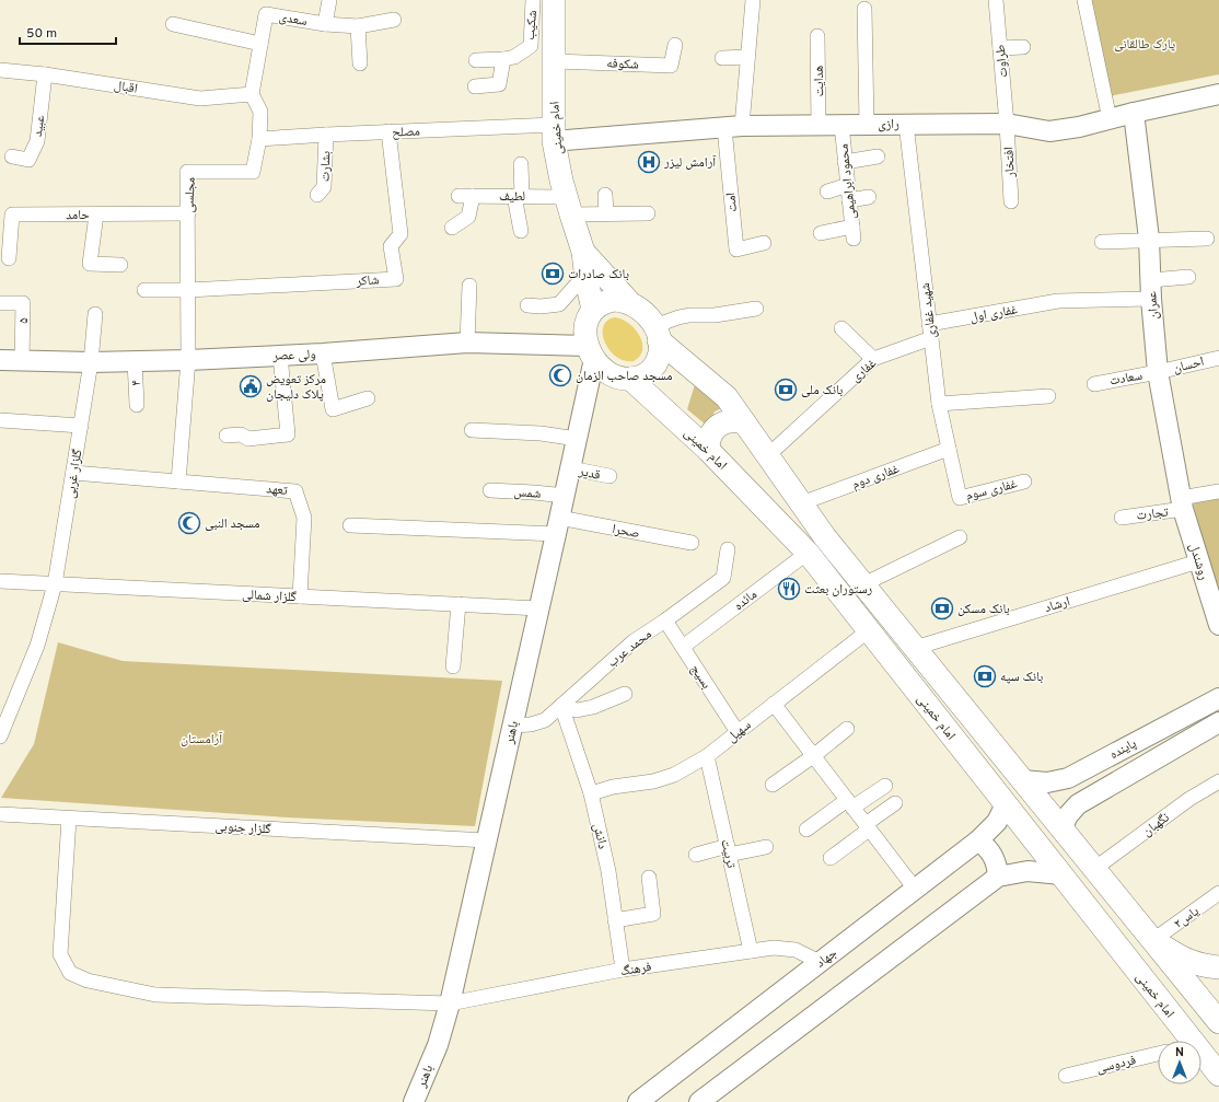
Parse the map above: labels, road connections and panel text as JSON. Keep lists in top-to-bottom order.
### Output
{
  "streets": {
    "main road": ["امام خمینی"],
    "street": [
      "سعدی",
      "شکیب",
      "طراوت",
      "شکوفه",
      "هدایت",
      "اقبال",
      "رازی",
      "عبید",
      "مصلح",
      "افتخار",
      "بشارت",
      "محمود ابراهیمی",
      "مجلسی",
      "لطیف",
      "امت",
      "حامد",
      "شاکر",
      "عمران",
      "شهید غفاری",
      "غفاری اول",
      "۵",
      "ولی عصر",
      "احسان",
      "غفاری",
      "سعادت",
      "۴",
      "قدیر",
      "گلزار غربی",
      "غفاری دوم",
      "تعهد",
      "غفاری سوم",
      "شمس",
      "تجارت",
      "صحرا",
      "روشندل",
      "گلزار شمالی",
      "مائده",
      "ارشاد",
      "محمد عرب",
      "بسیج",
      "سهیل",
      "باهنر",
      "پاینده",
      "نگهبان",
      "گلزار جنوبی",
      "دانش",
      "تربیت",
      "یاس۲",
      "جهاد",
      "فرهنگ",
      "فردوسی"
    ]
  },
  "crossings": [
    ["سعدی", "اقبال"],
    ["سعدی", "مجلسی"],
    ["شکیب", "امام خمینی"],
    ["طراوت", "رازی"],
    ["طراوت", "افتخار"],
    ["شکوفه", "امام خمینی"],
    ["هدایت", "رازی"],
    ["اقبال", "عبید"],
    ["اقبال", "مجلسی"],
    ["رازی", "امام خمینی"],
    ["رازی", "مصلح"],
    ["رازی", "افتخار"],
    ["رازی", "محمود ابراهیمی"],
    ["رازی", "امت"],
    ["رازی", "عمران"],
    ["رازی", "شهید غفاری"],
    ["امام خمینی", "مصلح"],
    ["امام خمینی", "لطیف"],
    ["امام خمینی", "ولی عصر"],
    ["امام خمینی", "غفاری"],
    ["امام خمینی", "غفاری دوم"],
    ["امام خمینی", "مائده"],
    ["امام خمینی", "ارشاد"],
    ["امام خمینی", "سهیل"],
    ["امام خمینی", "باهنر"],
    ["امام خمینی", "پاینده"],
    ["امام خمینی", "نگهبان"],
    ["امام خمینی", "یاس۲"],
    ["امام خمینی", "جهاد"],
    ["مصلح", "بشارت"],
    ["مصلح", "مجلسی"],
    ["مصلح", "شاکر"],
    ["مجلسی", "حامد"],
    ["مجلسی", "شاکر"],
    ["مجلسی", "ولی عصر"],
    ["عمران", "غفاری اول"],
    ["عمران", "احسان"],
    ["عمران", "سعادت"],
    ["عمران", "تجارت"],
    ["عمران", "روشندل"],
    ["شهید غفاری", "غفاری اول"],
    ["شهید غفاری", "غفاری"],
    ["شهید غفاری", "غفاری دوم"],
    ["شهید غفاری", "غفاری سوم"],
    ["غفاری اول", "غفاری"],
    ["۵", "ولی عصر"],
    ["ولی عصر", "۴"],
    ["ولی عصر", "گلزار غربی"],
    ["ولی عصر", "باهنر"],
    ["احسان", "سعادت"],
    ["قدیر", "باهنر"],
    ["گلزار غربی", "تعهد"],
    ["گلزار غربی", "گلزار شمالی"],
    ["تعهد", "گلزار شمالی"],
    ["شمس", "باهنر"],
    ["تجارت", "روشندل"],
    ["صحرا", "باهنر"],
    ["روشندل", "ارشاد"],
    ["گلزار شمالی", "باهنر"],
    ["مائده", "بسیج"],
    ["محمد عرب", "بسیج"],
    ["محمد عرب", "باهنر"],
    ["محمد عرب", "دانش"],
    ["بسیج", "سهیل"],
    ["سهیل", "دانش"],
    ["سهیل", "تربیت"],
    ["باهنر", "گلزار جنوبی"],
    ["باهنر", "فرهنگ"],
    ["گلزار جنوبی", "فرهنگ"],
    ["دانش", "فرهنگ"],
    ["تربیت", "فرهنگ"],
    ["جهاد", "فرهنگ"]
  ],
  "parks": ["پارک طالقانی", "آرامستان"],
  "places": {
    "hospital": ["آرامش لیزر"],
    "bank": [
      "بانک صادرات",
      "بانک ملی",
      "بانک مسکن",
      "بانک سپه"
    ],
    "mosque": ["مسجد صاحب الزمان", "مسجد النبی"],
    "public building": ["مرکز تعویض پلاک دلیجان"],
    "restaurant": ["رستوران بعثت"]
  },
  "scale_bar": "50 m",
  "north": "top"
}
